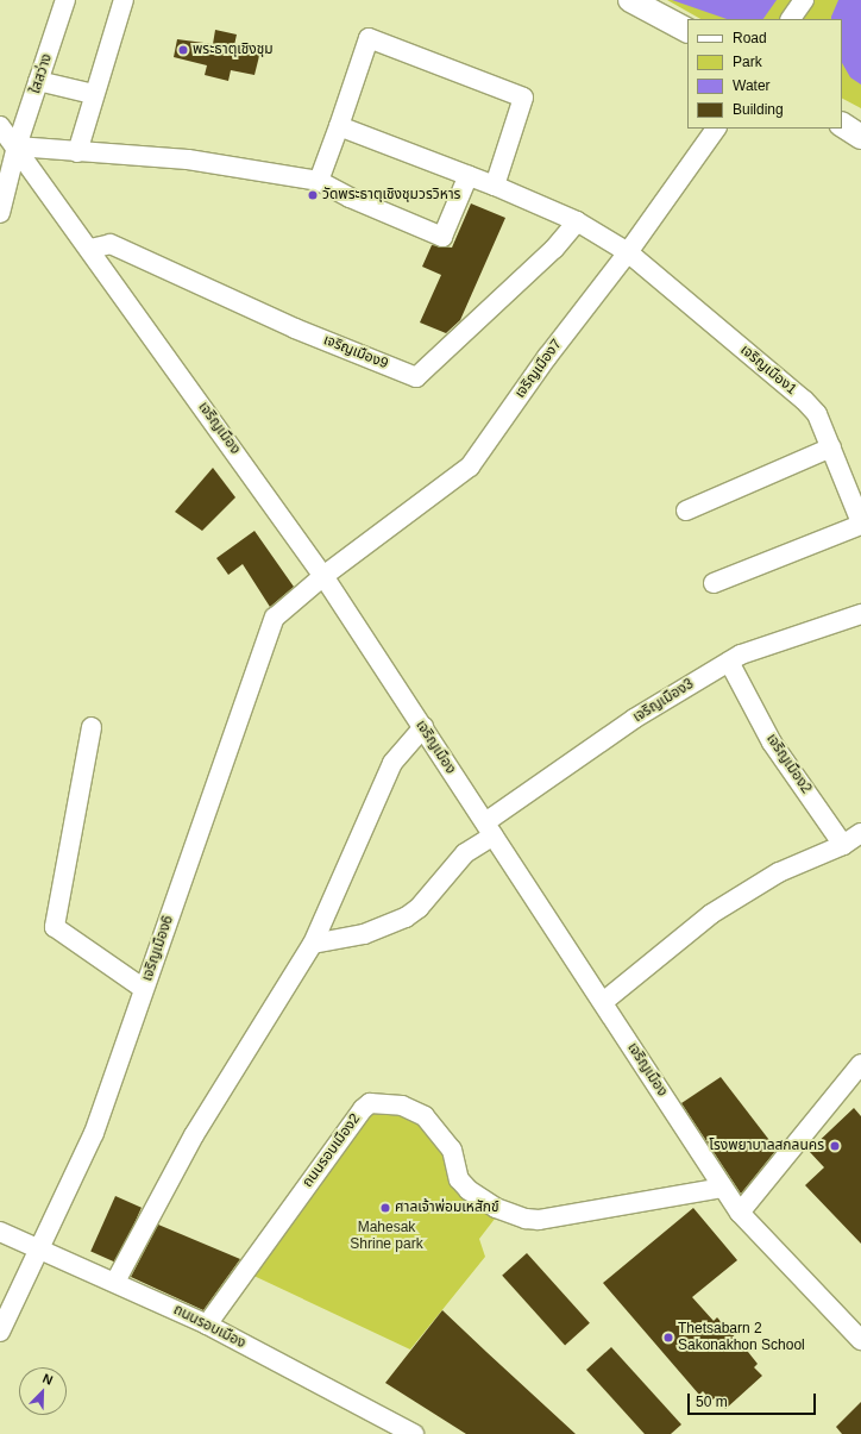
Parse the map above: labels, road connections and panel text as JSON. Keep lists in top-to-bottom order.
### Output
{
  "streets": {
    "street": [
      "ใสสว่าง",
      "เจริญเมือง9",
      "เจริญเมือง7",
      "เจริญเมือง1",
      "เจริญเมือง",
      "เจริญเมือง3",
      "เจริญเมือง2",
      "เจริญเมือง6",
      "ถนนรอบเมือง2",
      "ถนนรอบเมือง"
    ]
  },
  "crossings": [
    ["ใสสว่าง", "เจริญเมือง"],
    ["เจริญเมือง9", "เจริญเมือง1"],
    ["เจริญเมือง9", "เจริญเมือง"],
    ["เจริญเมือง7", "เจริญเมือง1"],
    ["เจริญเมือง7", "เจริญเมือง"],
    ["เจริญเมือง7", "เจริญเมือง6"],
    ["เจริญเมือง", "เจริญเมือง3"],
    ["เจริญเมือง", "เจริญเมือง6"],
    ["เจริญเมือง", "ถนนรอบเมือง2"],
    ["เจริญเมือง3", "เจริญเมือง2"],
    ["เจริญเมือง6", "ถนนรอบเมือง"],
    ["ถนนรอบเมือง2", "ถนนรอบเมือง"]
  ],
  "parks": ["Mahesak Shrine park"],
  "places": [
    "พระธาตุเชิงชุม",
    "วัดพระธาตุเชิงชุมวรวิหาร",
    "โรงพยาบาลสกลนคร",
    "ศาลเจ้าพ่อมเหสักข์",
    "Thetsabarn 2 Sakonakhon School"
  ],
  "legend": [
    "Road",
    "Park",
    "Water",
    "Building"
  ],
  "scale_bar": "50 m",
  "north": "top right"
}
